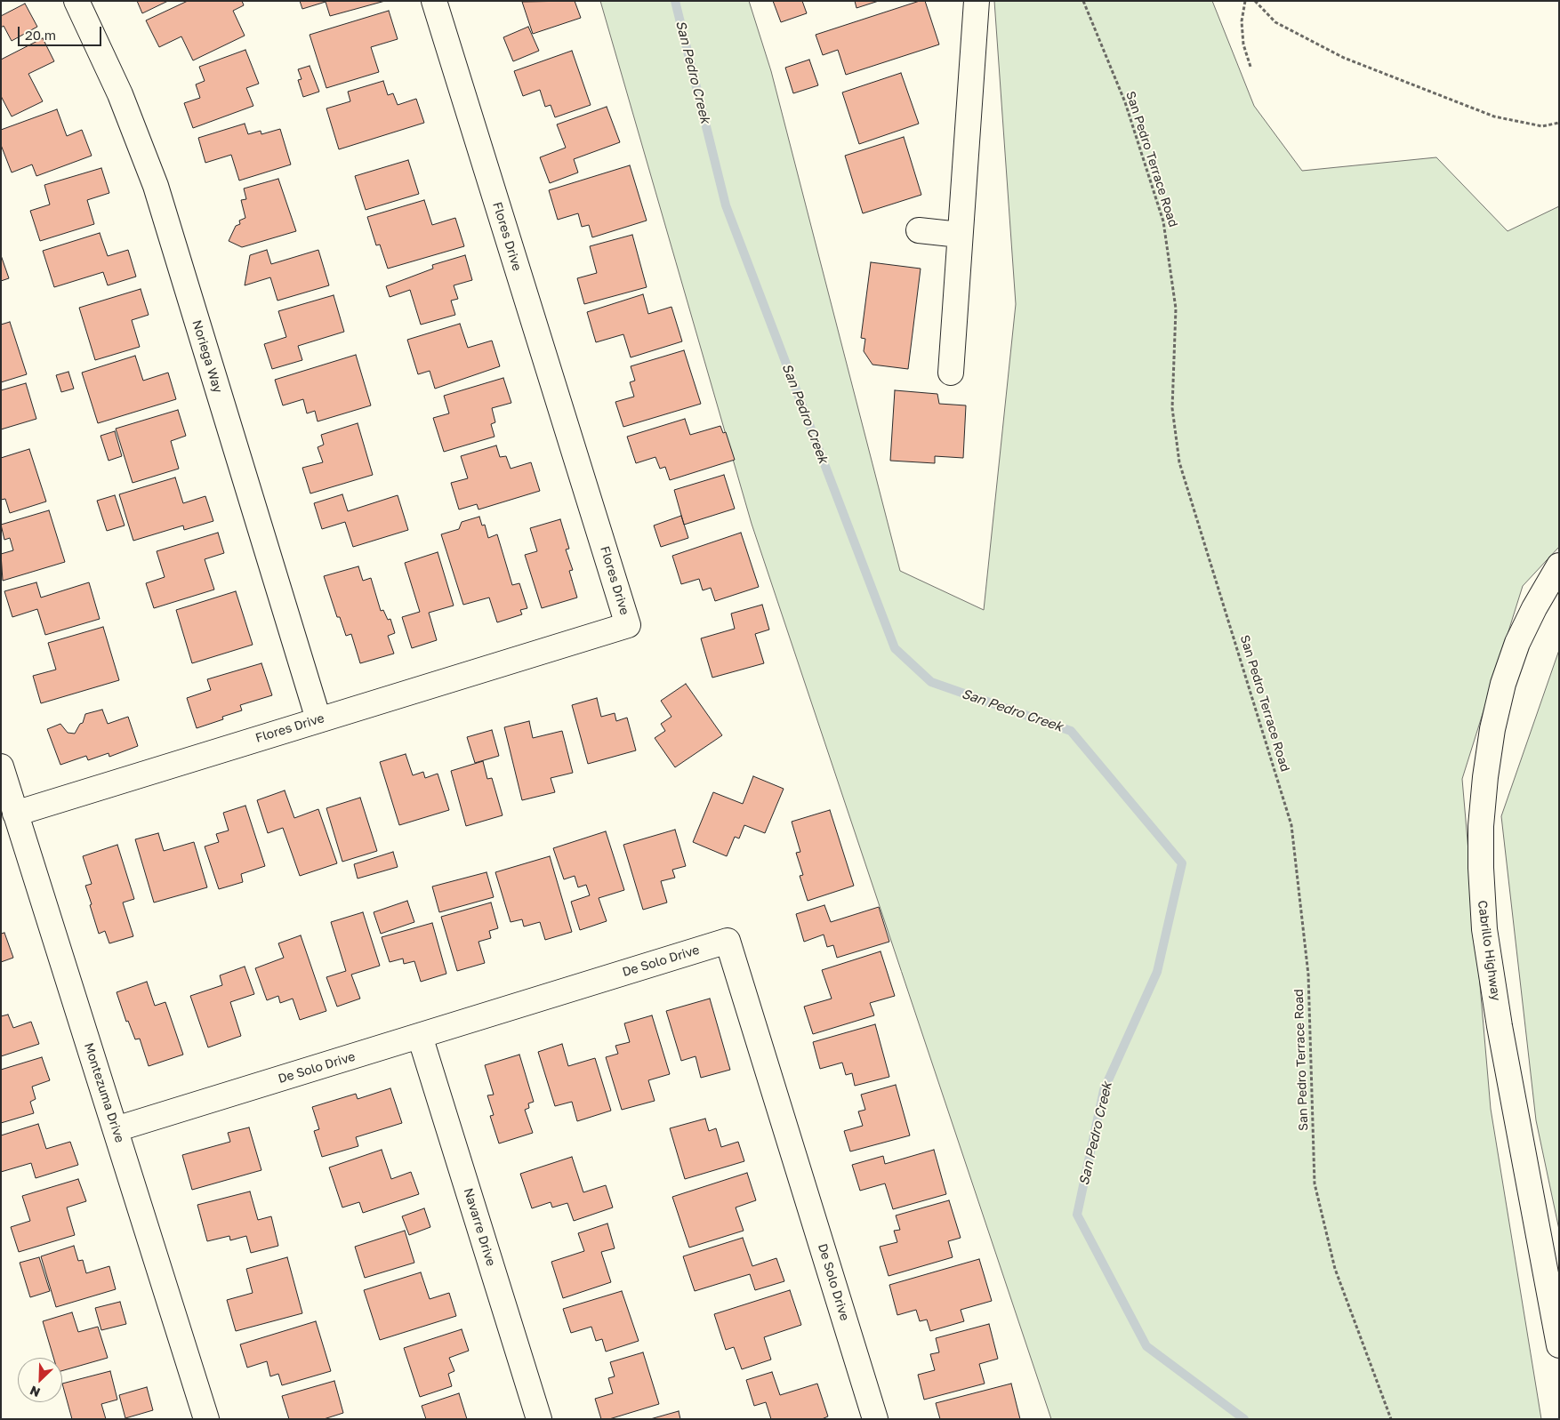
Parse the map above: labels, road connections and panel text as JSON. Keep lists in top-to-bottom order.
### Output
{
  "streets": {
    "main road": [
      "Flores Drive",
      "Noriega Way",
      "Cabrillo Highway",
      "De Solo Drive",
      "Montezuma Drive",
      "Navarre Drive"
    ],
    "path": ["San Pedro Terrace Road"]
  },
  "crossings": [
    ["Flores Drive", "Noriega Way"],
    ["Flores Drive", "Montezuma Drive"],
    ["De Solo Drive", "Montezuma Drive"],
    ["De Solo Drive", "Navarre Drive"]
  ],
  "water": ["San Pedro Creek"],
  "scale_bar": "20 m",
  "north": "bottom left"
}
